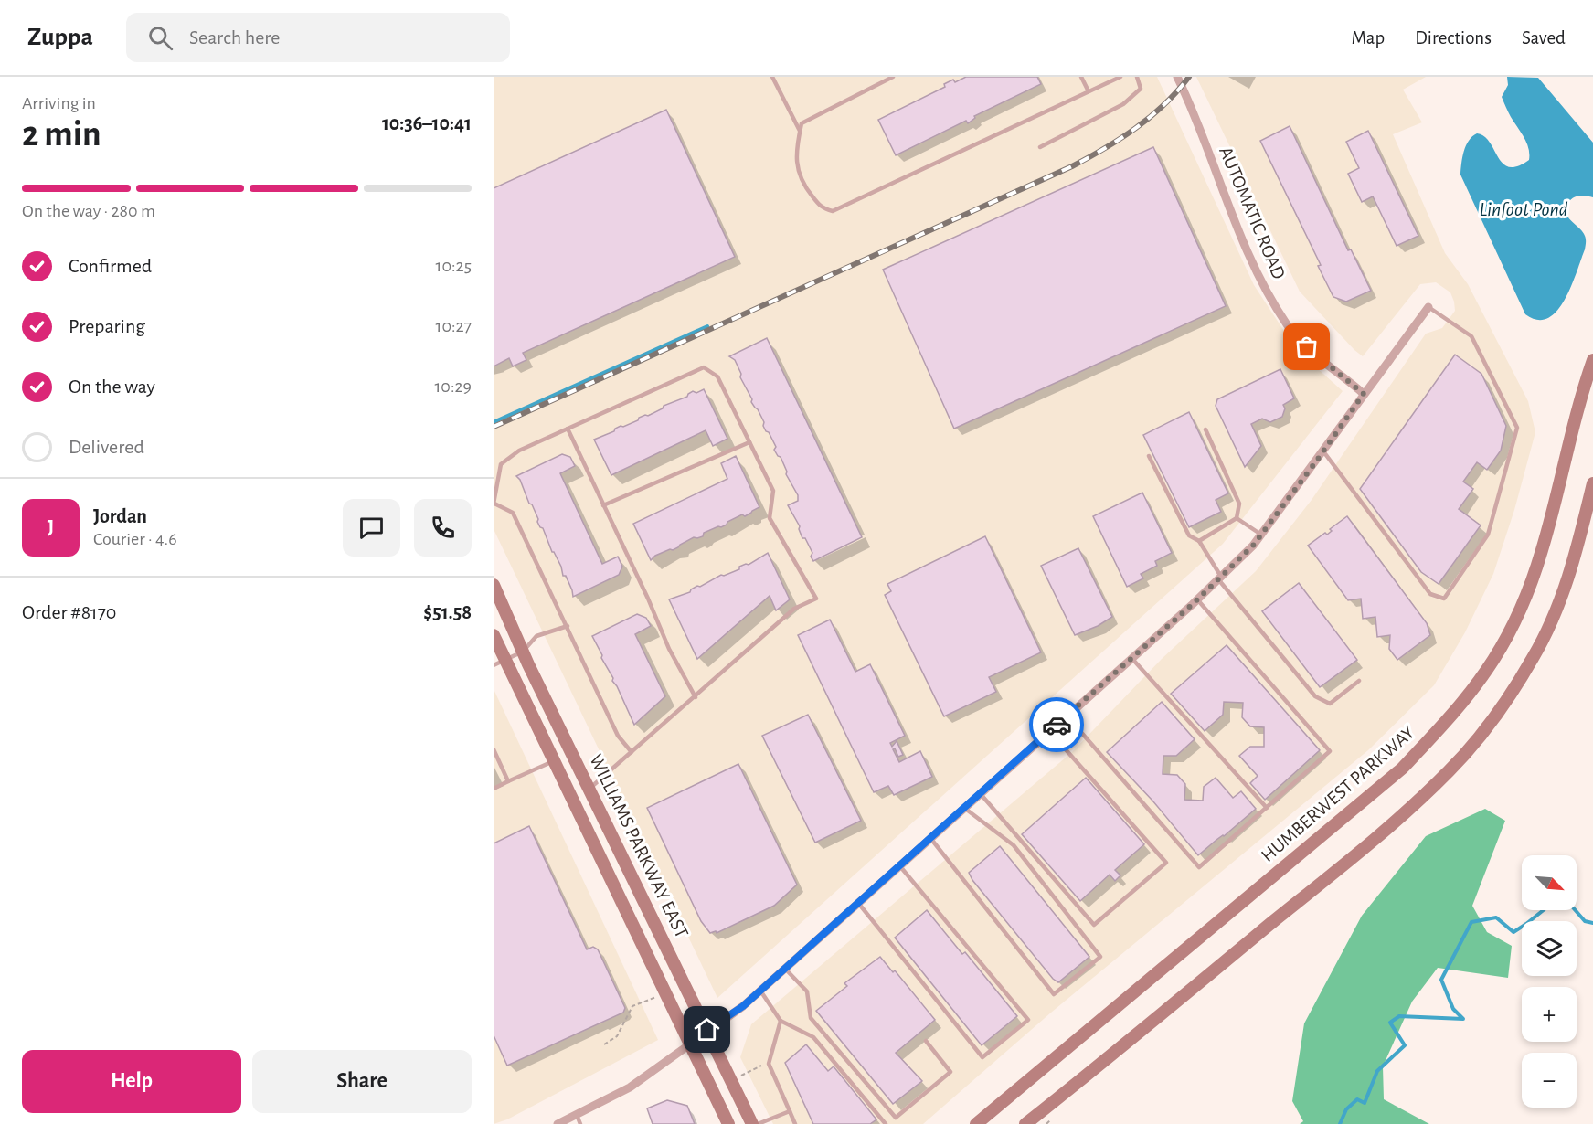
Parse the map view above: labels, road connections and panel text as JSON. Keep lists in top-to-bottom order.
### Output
{
  "streets": {
    "main road": ["HUMBERWEST PARKWAY", "WILLIAMS PARKWAY EAST"],
    "street": ["AUTOMATIC ROAD"]
  },
  "water": ["Linfoot Pond"],
  "north": "bottom right",
  "page": {
    "header": "Zuppa",
    "search": "Search here",
    "nav": ["Map", "Directions", "Saved"],
    "heading": ["2 min", "Arriving in", "10:36–10:41"],
    "panel": [
      "Jordan",
      "Courier · 4.6",
      "Order #8170",
      "$51.58"
    ],
    "bar": "On the way · 280 m",
    "list": [
      ["Confirmed", "10:25"],
      ["Preparing", "10:27"],
      ["On the way", "10:29"],
      "Delivered"
    ],
    "round": "J",
    "map_buttons": ["+", "−"],
    "buttons": ["Help", "Share"]
  }
}
